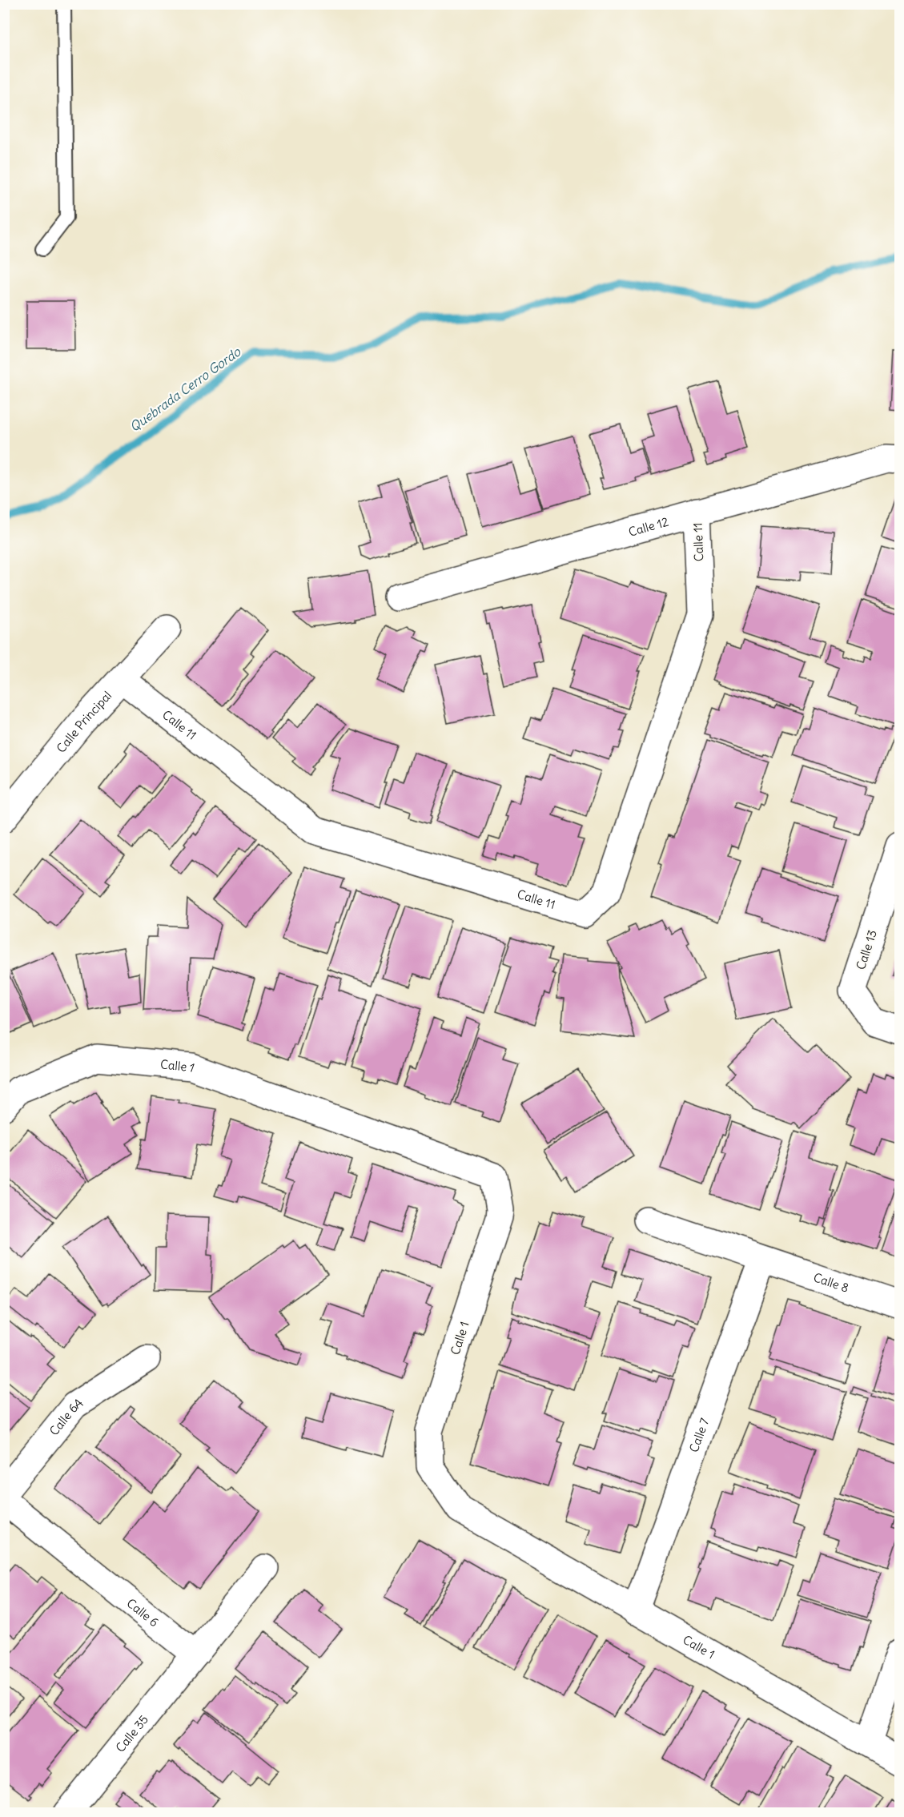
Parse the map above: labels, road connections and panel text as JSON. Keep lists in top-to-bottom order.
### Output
{
  "streets": {
    "street": [
      "Calle 12",
      "Calle 11",
      "Calle Principal",
      "Calle 13",
      "Calle 1",
      "Calle 8",
      "Calle 6A",
      "Calle 7",
      "Calle 6",
      "Calle 35"
    ]
  },
  "crossings": [
    ["Calle 12", "Calle 11"],
    ["Calle 11", "Calle Principal"],
    ["Calle 1", "Calle 7"],
    ["Calle 8", "Calle 7"],
    ["Calle 6", "Calle 35"]
  ],
  "water": ["Quebrada Cerro Gordo"]
}
